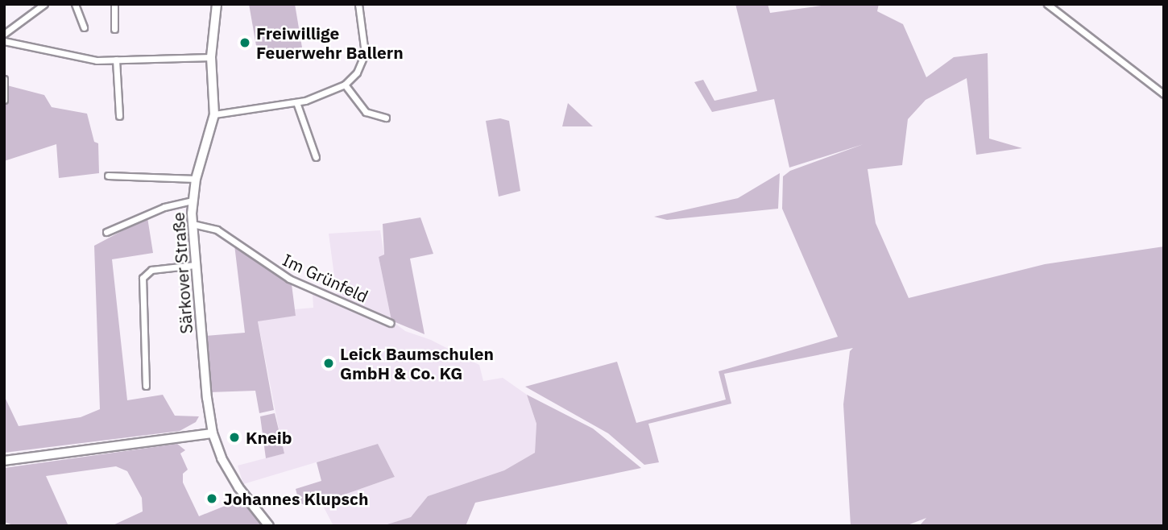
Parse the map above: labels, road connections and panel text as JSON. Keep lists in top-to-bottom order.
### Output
{
  "streets": {
    "main road": ["Särkover Straße"],
    "street": ["Im Grünfeld"]
  },
  "crossings": [
    ["Särkover Straße", "Im Grünfeld"]
  ],
  "places": [
    "Freiwillige Feuerwehr Ballern",
    "Leick Baumschulen GmbH & Co. KG",
    "Kneib",
    "Johannes Klupsch"
  ]
}
